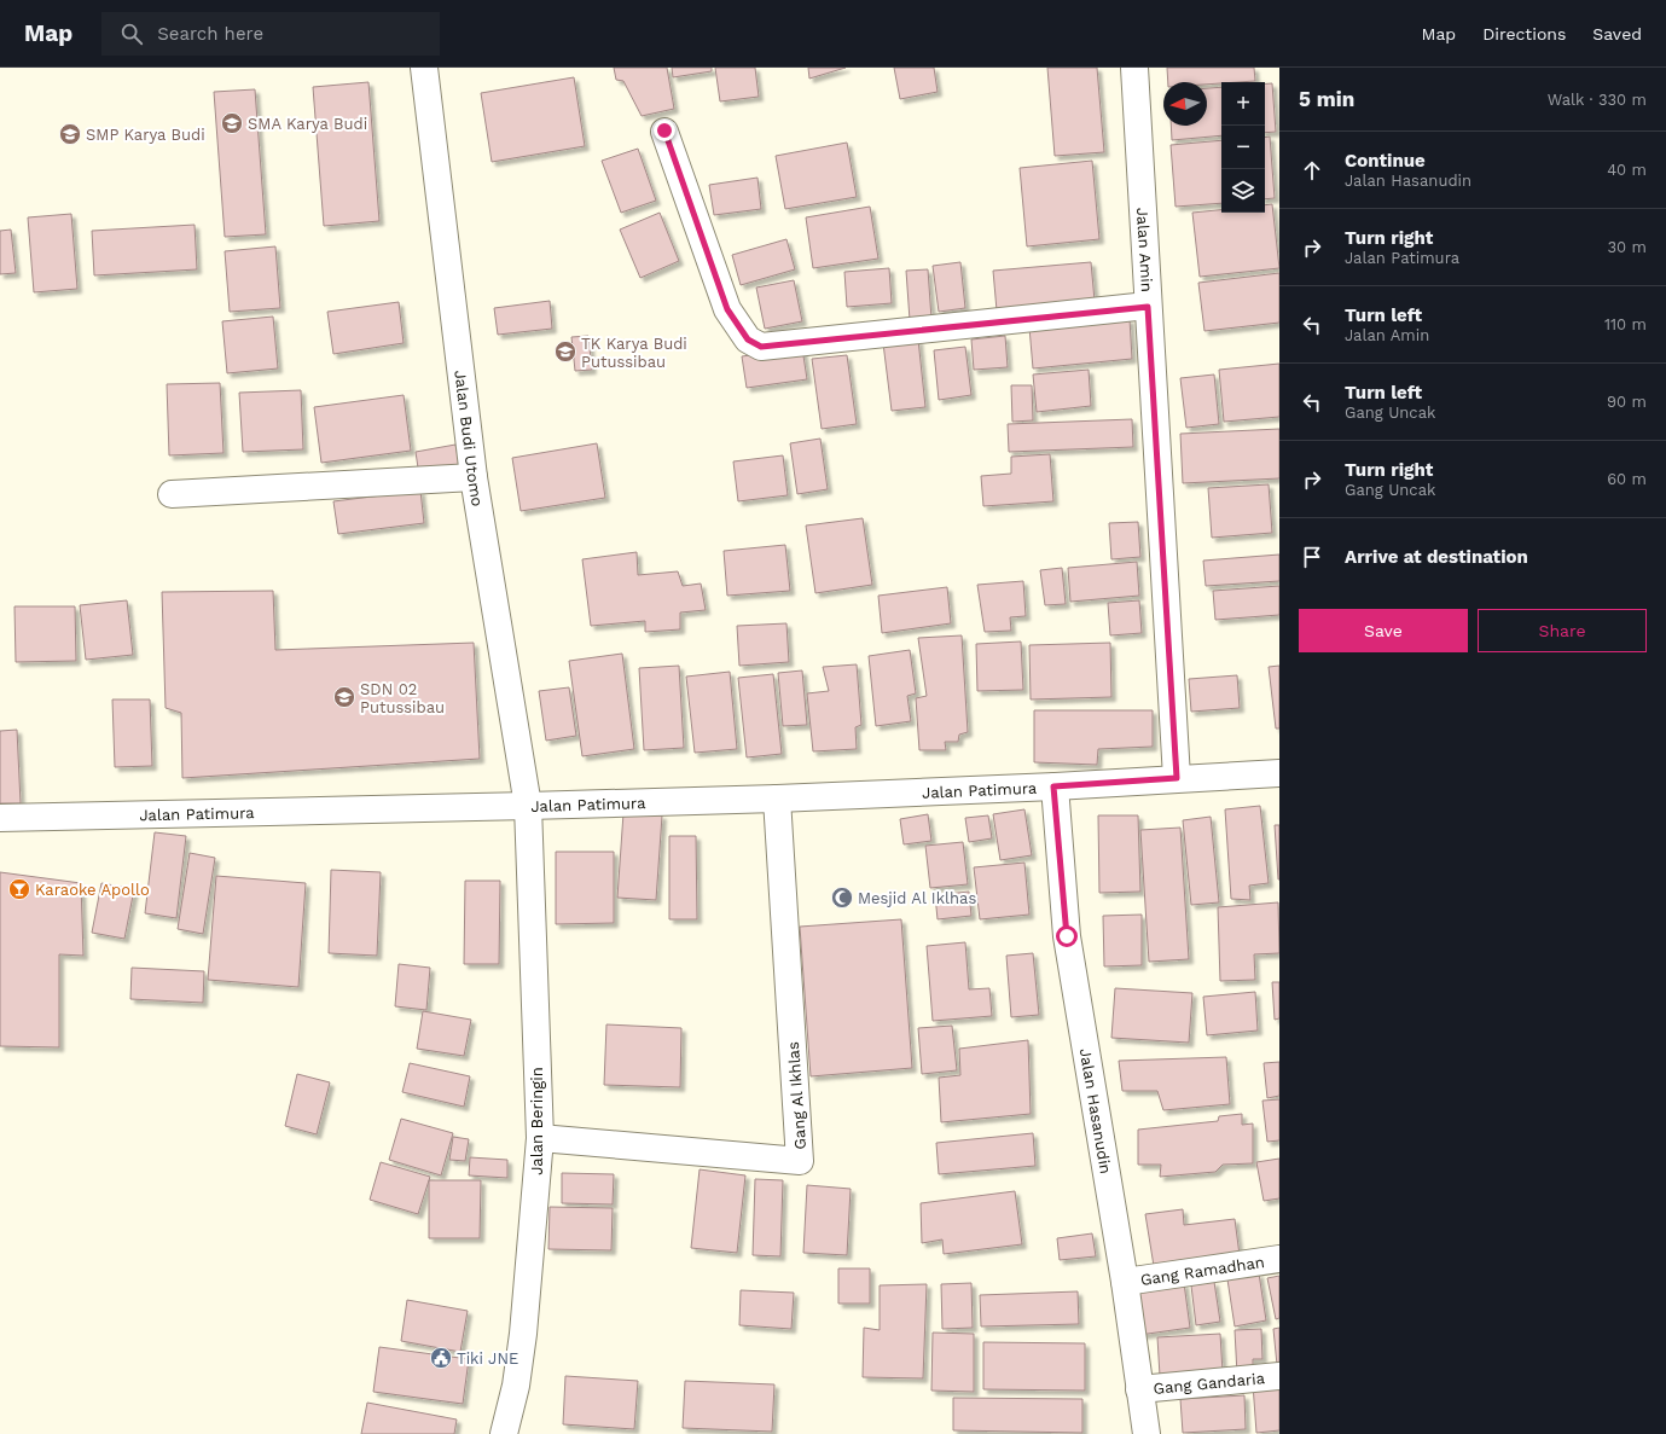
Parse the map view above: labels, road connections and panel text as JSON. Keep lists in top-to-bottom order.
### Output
{
  "streets": {
    "street": [
      "Jalan Amin",
      "Jalan Budi Utomo",
      "Jalan Patimura",
      "Gang Al Ikhlas",
      "Jalan Hasanudin",
      "Jalan Beringin",
      "Gang Ramadhan",
      "Gang Gandaria"
    ]
  },
  "crossings": [
    ["Jalan Amin", "Jalan Patimura"],
    ["Jalan Budi Utomo", "Jalan Patimura"],
    ["Jalan Budi Utomo", "Jalan Beringin"],
    ["Jalan Patimura", "Gang Al Ikhlas"],
    ["Jalan Patimura", "Jalan Hasanudin"],
    ["Jalan Patimura", "Jalan Beringin"],
    ["Gang Al Ikhlas", "Jalan Beringin"],
    ["Jalan Hasanudin", "Gang Ramadhan"],
    ["Jalan Hasanudin", "Gang Gandaria"]
  ],
  "places": {
    "school or university": [
      "SMA Karya Budi",
      "SMP Karya Budi",
      "TK Karya Budi Putussibau",
      "SDN 02 Putussibau"
    ],
    "bar": ["Karaoke Apollo"],
    "mosque": ["Mesjid Al Iklhas"],
    "public building": ["Tiki JNE"]
  },
  "north": "left",
  "page": {
    "header": "Map",
    "search": "Search here",
    "nav": ["Map", "Directions", "Saved"],
    "heading": ["5 min", "Walk · 330 m"],
    "map_buttons": ["+", "−"],
    "list": [
      ["Continue", "Jalan Hasanudin", "40 m"],
      ["Turn right", "Jalan Patimura", "30 m"],
      ["Turn left", "Jalan Amin", "110 m"],
      ["Turn left", "Gang Uncak", "90 m"],
      ["Turn right", "Gang Uncak", "60 m"],
      "Arrive at destination"
    ],
    "buttons": ["Save", "Share"]
  }
}
